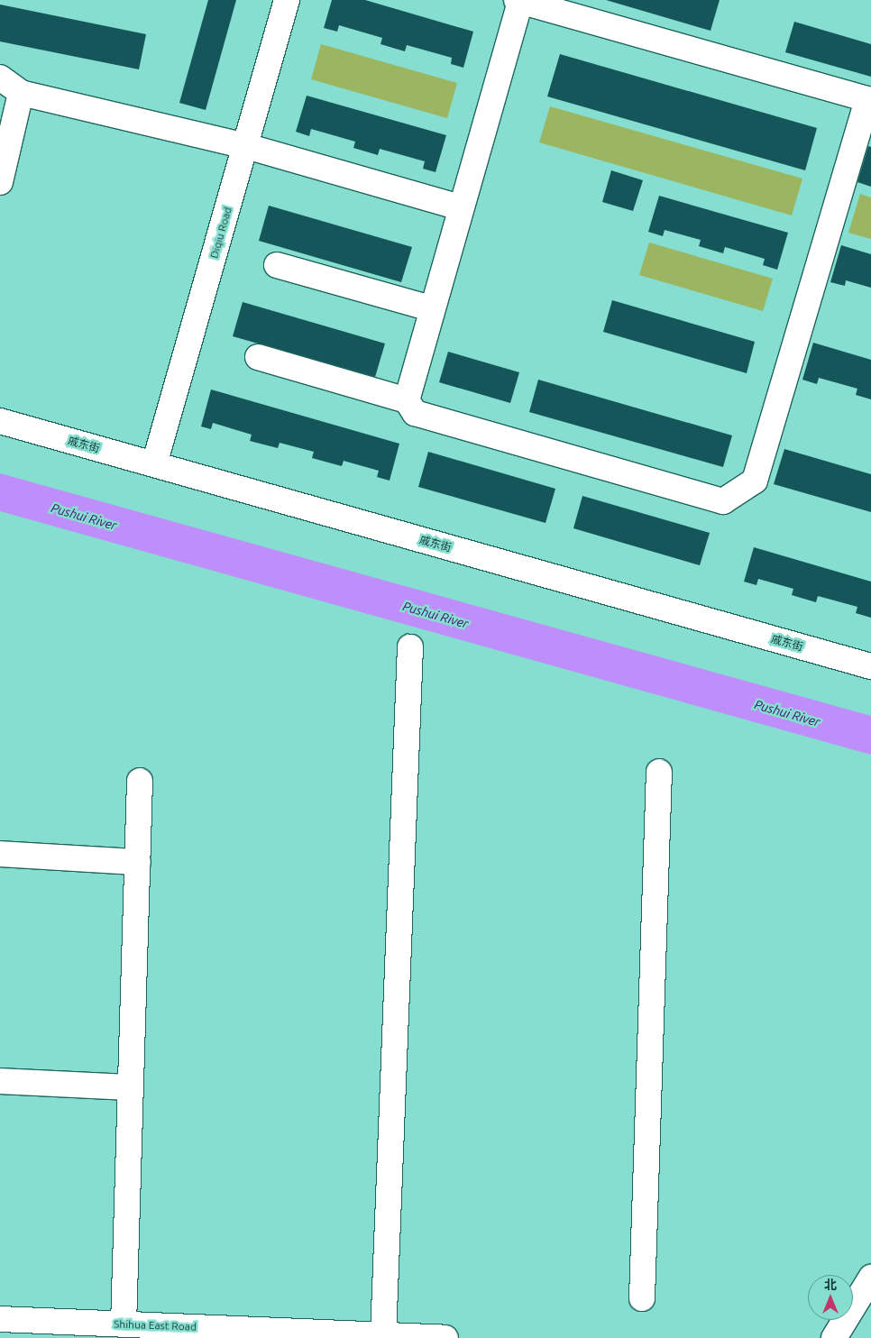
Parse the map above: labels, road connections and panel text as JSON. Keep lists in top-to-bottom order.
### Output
{
  "streets": {
    "street": ["Diqiu Road", "戚东街", "Shihua East Road"]
  },
  "crossings": [
    ["Diqiu Road", "戚东街"]
  ],
  "water": ["Pushui River"],
  "north": "top"
}
